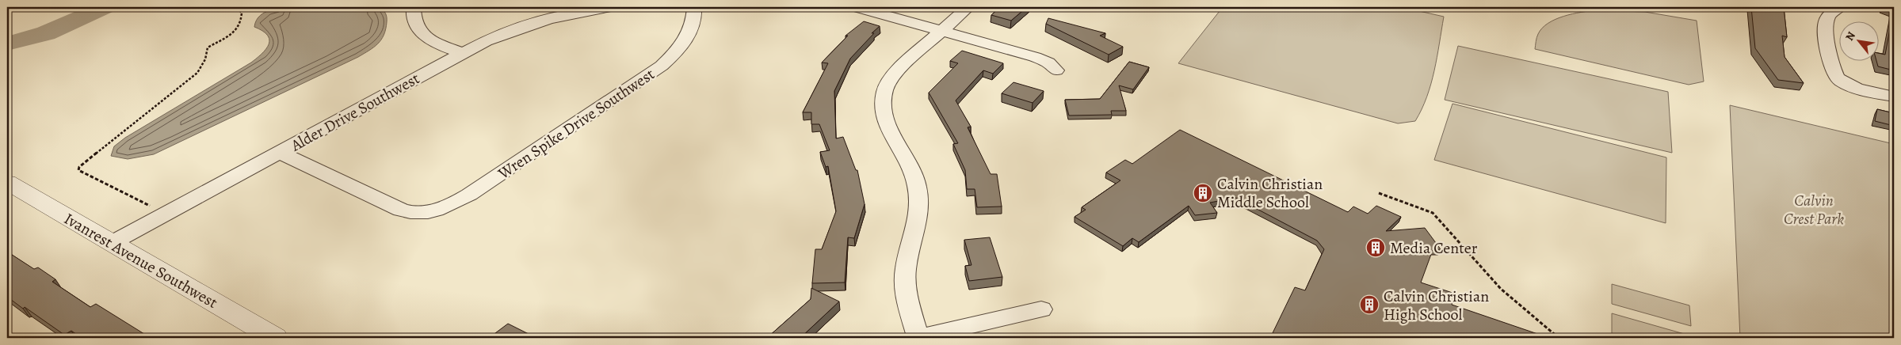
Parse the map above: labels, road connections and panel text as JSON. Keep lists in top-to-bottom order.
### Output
{
  "streets": {
    "street": ["Alder Drive Southwest", "Wren Spike Drive Southwest", "Ivanrest Avenue Southwest"]
  },
  "crossings": [
    ["Alder Drive Southwest", "Wren Spike Drive Southwest"],
    ["Alder Drive Southwest", "Ivanrest Avenue Southwest"]
  ],
  "parks": ["Calvin Crest Park"],
  "places": {
    "building": ["Calvin Christian Middle School", "Media Center", "Calvin Christian High School"]
  },
  "north": "top left"
}
